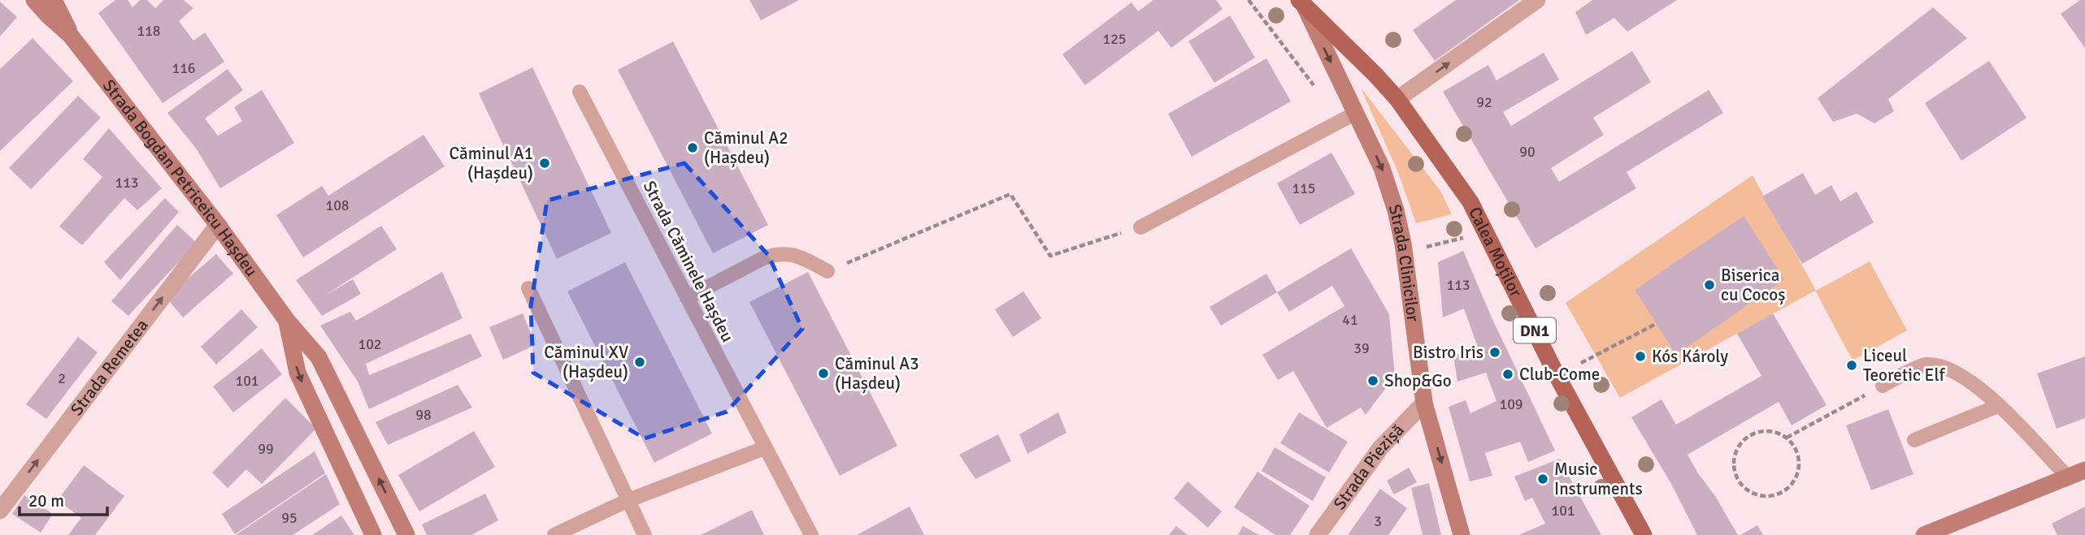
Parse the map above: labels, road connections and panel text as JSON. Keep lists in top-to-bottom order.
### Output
{
  "streets": {
    "main road": ["Calea Moților", "DN1"],
    "street": [
      "Strada Bogdan Petriceicu Hașdeu",
      "Strada Clinicilor",
      "Strada Remetea",
      "Strada Piezișă"
    ],
    "lane": ["Strada Căminele Hașdeu"]
  },
  "crossings": [
    ["Strada Bogdan Petriceicu Hașdeu", "Strada Remetea"],
    ["Calea Moților", "Strada Clinicilor"],
    ["Strada Clinicilor", "Strada Piezișă"]
  ],
  "one_way": ["Strada Clinicilor", "Strada Remetea"],
  "places": [
    "Căminul A2 (Hașdeu)",
    "Căminul A1 (Hașdeu)",
    "Biserica cu Cocoș",
    "Bistro Iris",
    "Kós Károly",
    "Căminul XV (Hașdeu)",
    "Liceul Teoretic Elf",
    "Căminul A3 (Hașdeu)",
    "Club-Come",
    "Shop&Go",
    "Music Instruments"
  ],
  "house_numbers": [
    "118",
    "125",
    "116",
    "92",
    "90",
    "113",
    "115",
    "108",
    "113",
    "41",
    "102",
    "39",
    "2",
    "101",
    "109",
    "98",
    "99",
    "101",
    "95",
    "3"
  ],
  "scale_bar": "20 m"
}
